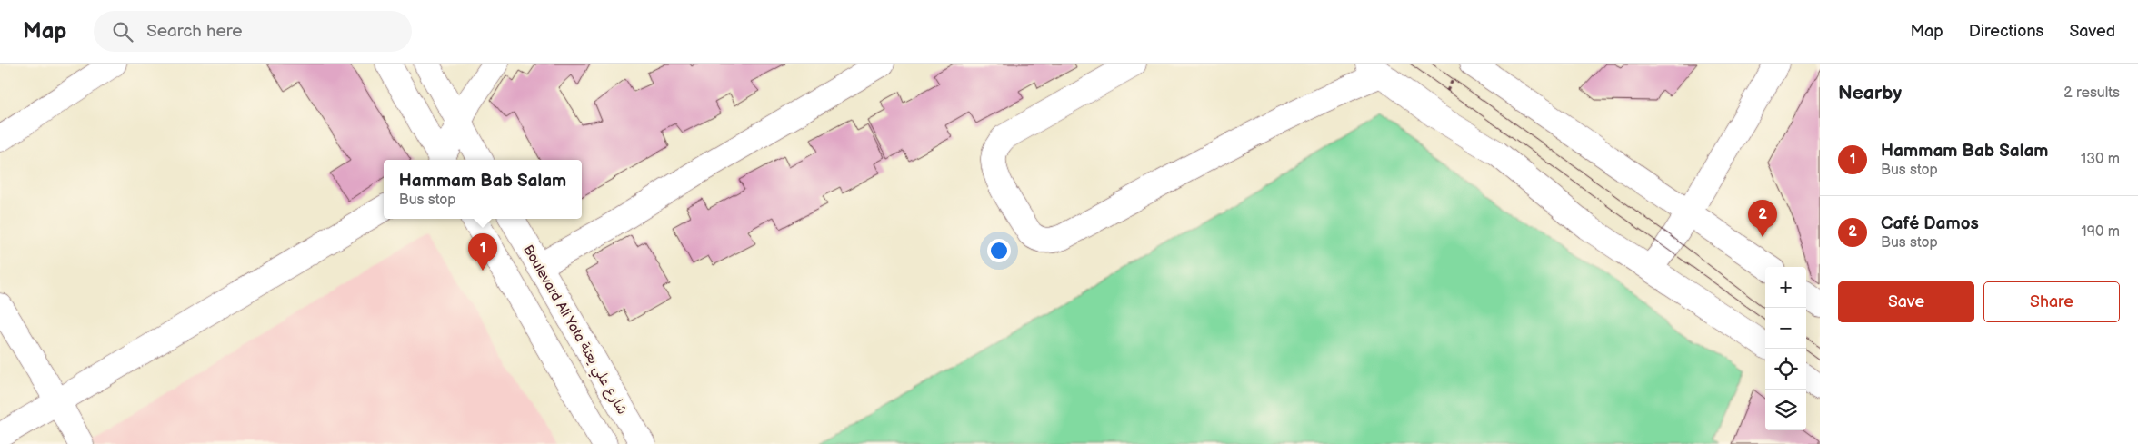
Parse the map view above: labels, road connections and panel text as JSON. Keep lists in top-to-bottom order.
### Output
{
  "streets": {
    "street": ["Boulevard Ali Yata شارع علي يعتة"]
  },
  "page": {
    "header": "Map",
    "search": "Search here",
    "nav": ["Map", "Directions", "Saved"],
    "heading": ["Nearby", "2 results"],
    "list": [
      {
        "mark": "1",
        "name": "Hammam Bab Salam",
        "note": "Bus stop",
        "value": "130 m"
      },
      {
        "mark": "2",
        "name": "Café Damos",
        "note": "Bus stop",
        "value": "190 m"
      }
    ],
    "popup": ["Hammam Bab Salam", "Bus stop"],
    "pins": ["2", "1"],
    "map_buttons": ["+", "−"],
    "buttons": ["Save", "Share"]
  }
}
